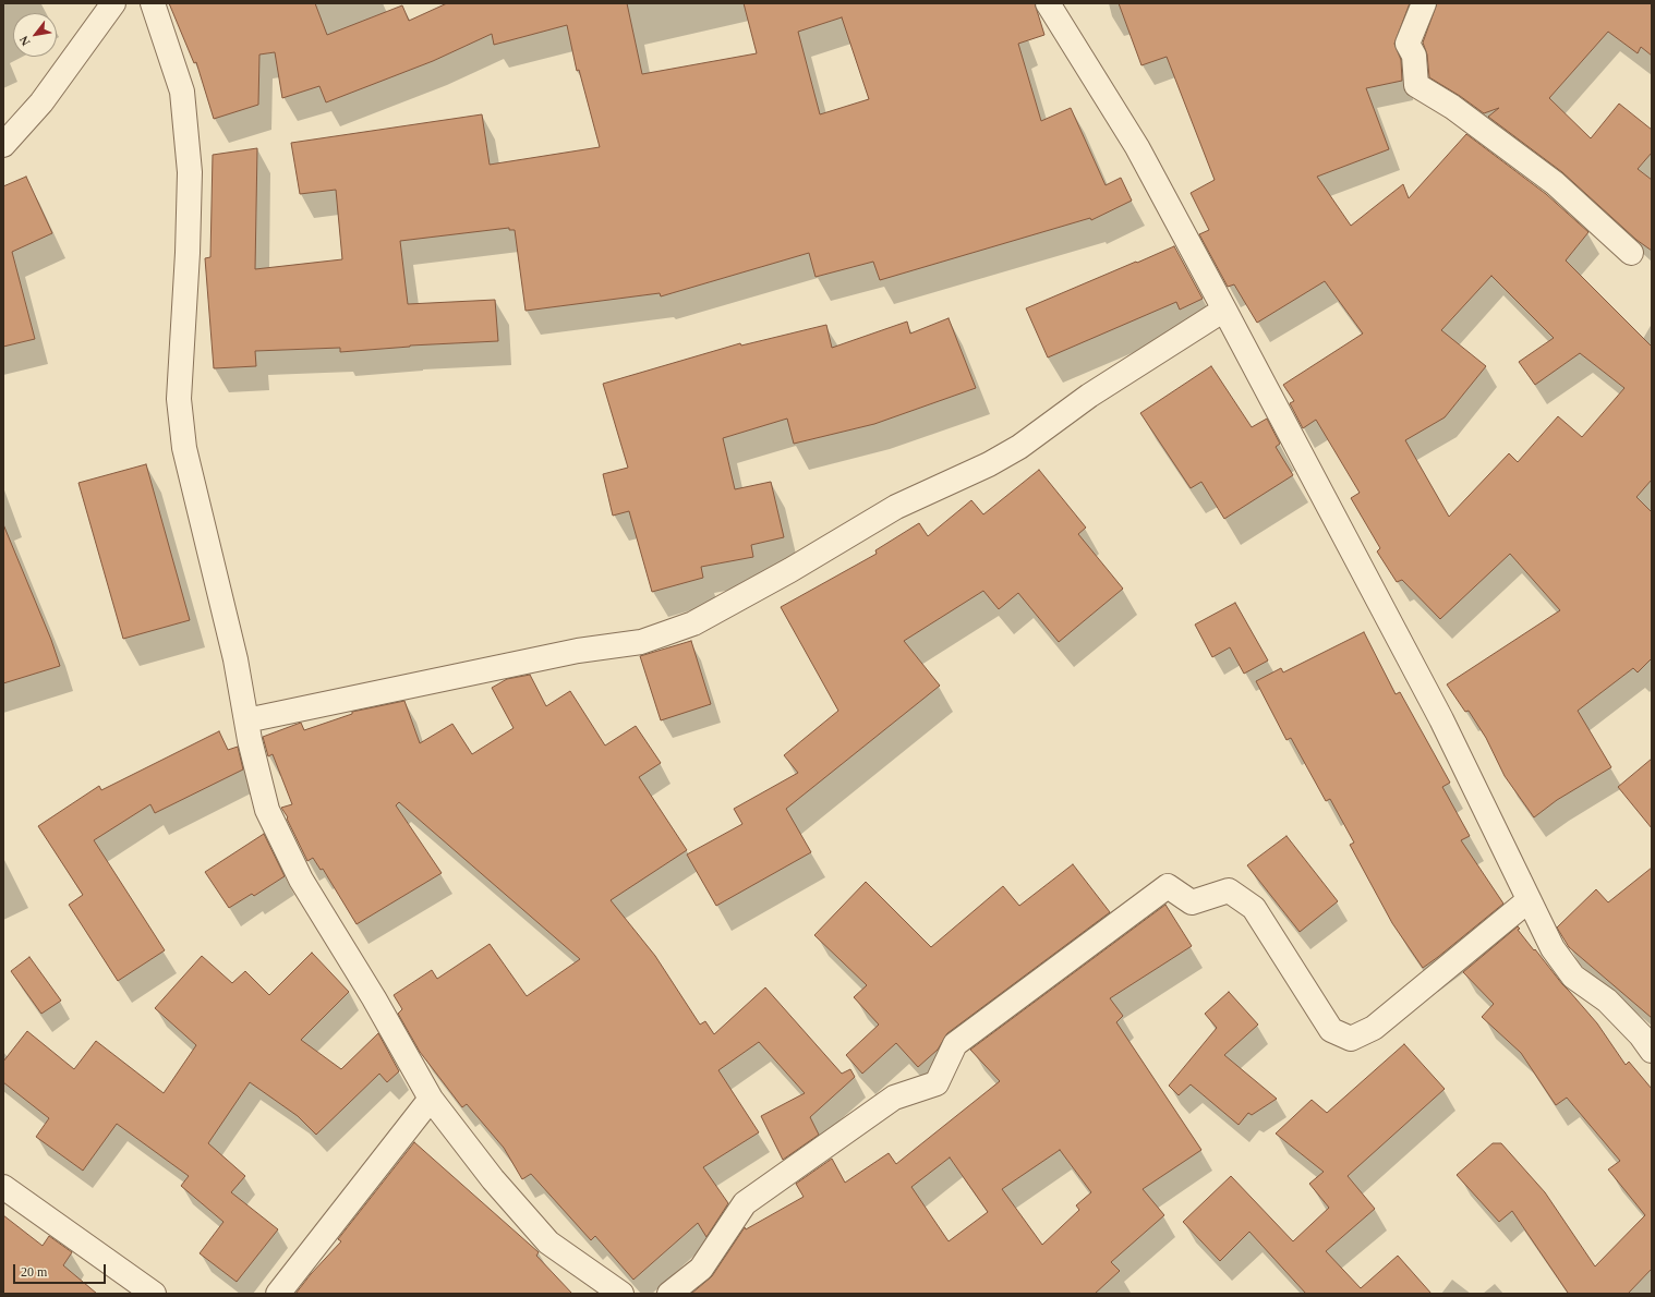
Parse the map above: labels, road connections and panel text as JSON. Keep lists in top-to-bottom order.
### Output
{
  "scale_bar": "20 m",
  "north": "bottom left"
}
